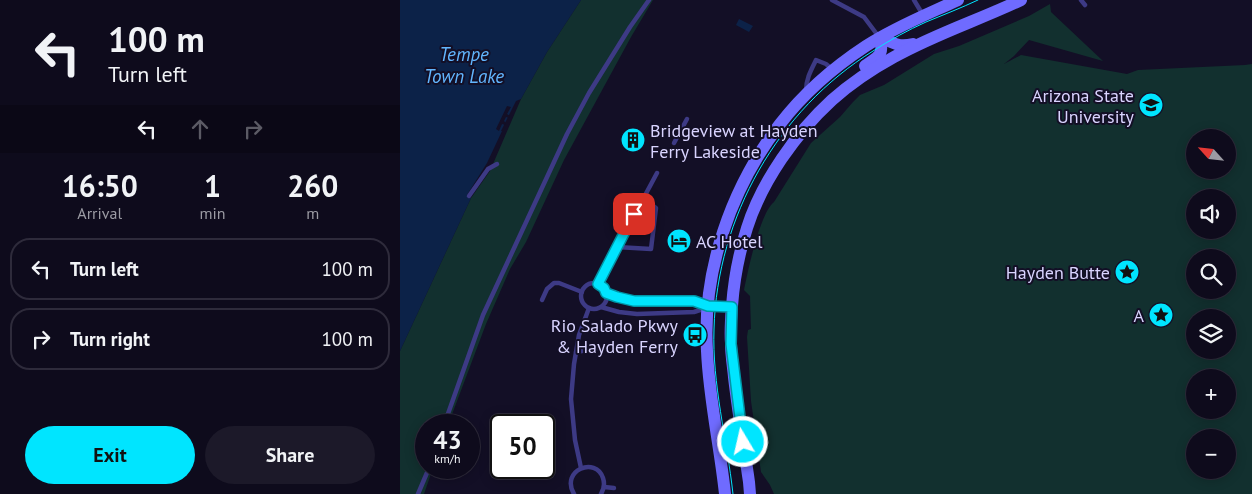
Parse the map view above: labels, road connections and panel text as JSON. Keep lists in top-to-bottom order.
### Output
{
  "water": ["Tempe Town Lake"],
  "places": {
    "school or university": ["Arizona State University"],
    "building": ["Bridgeview at Hayden Ferry Lakeside"],
    "hotel": ["AC Hotel"],
    "place": ["Hayden Butte", "A"],
    "bus stop": ["Rio Salado Pkwy & Hayden Ferry"]
  },
  "north": "top left",
  "page": {
    "turn": ["100 m", "Turn left"],
    "map_buttons": ["+", "−"],
    "eta": [
      "16:50",
      "Arrival",
      "1",
      "min",
      "260",
      "m"
    ],
    "list": [
      {
        "name": "Turn left",
        "value": "100 m"
      },
      {
        "name": "Turn right",
        "value": "100 m"
      }
    ],
    "speed": "43 km/h",
    "limit": "50",
    "buttons": ["Exit", "Share"]
  }
}
